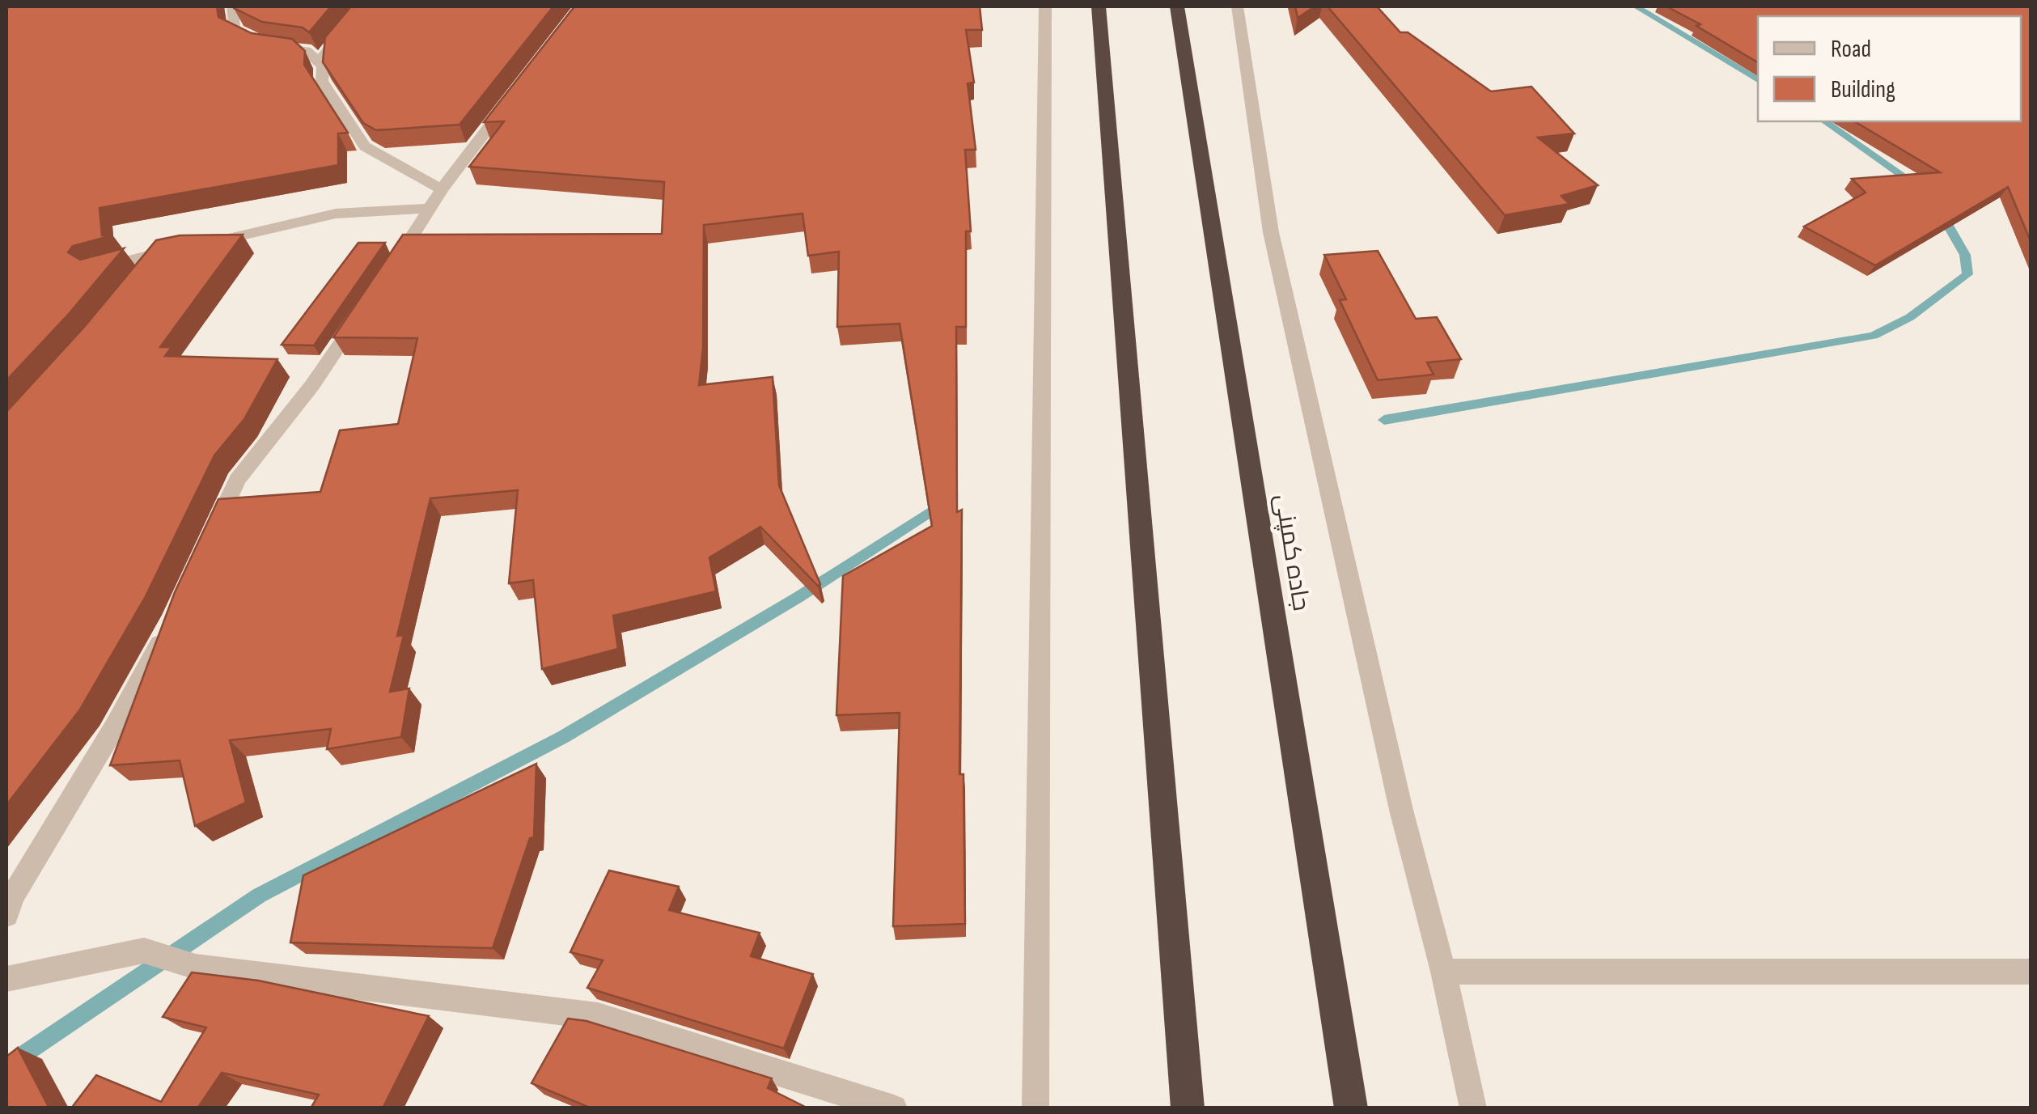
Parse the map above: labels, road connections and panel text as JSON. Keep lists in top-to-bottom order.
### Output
{
  "streets": {
    "highway": ["جاده کمپنی"]
  },
  "legend": ["Road", "Building"]
}
